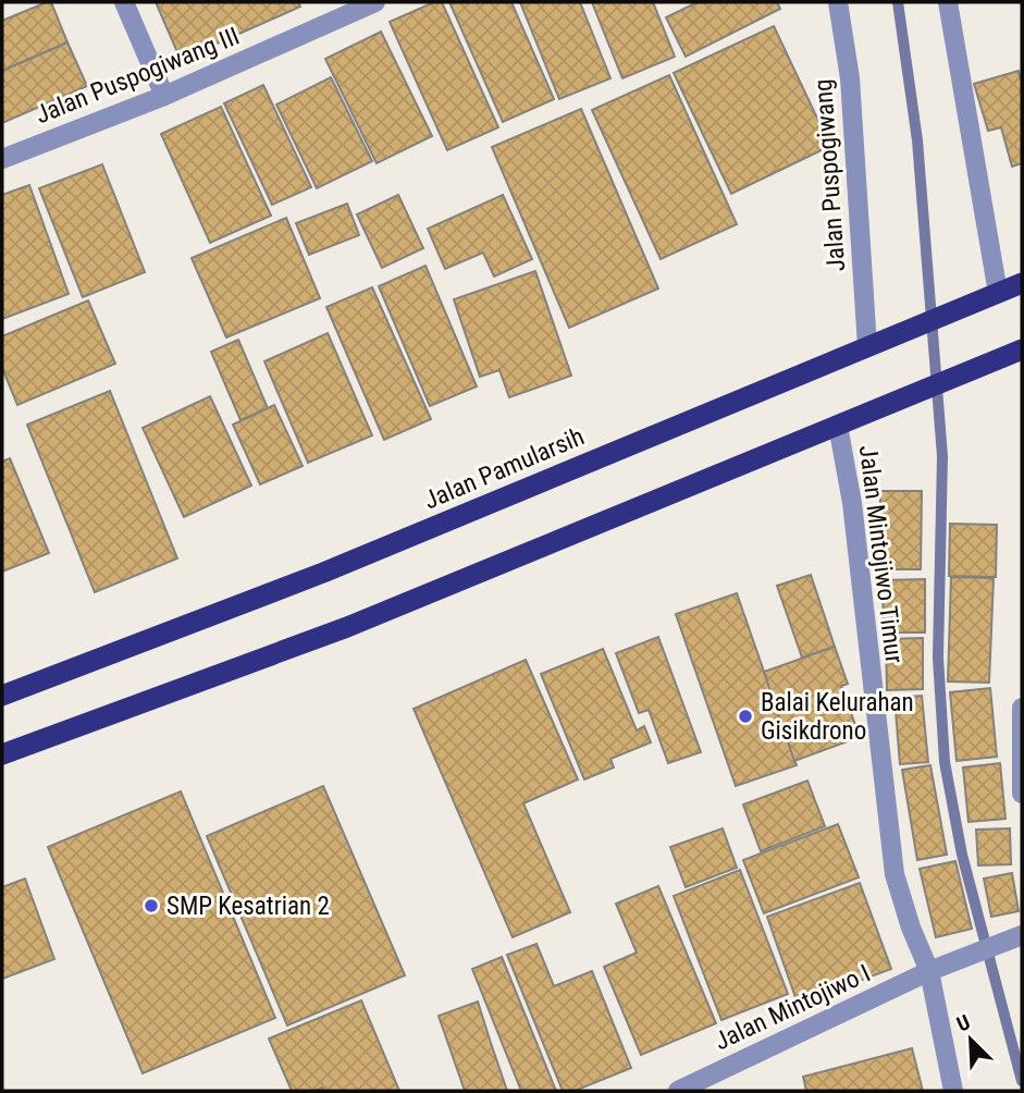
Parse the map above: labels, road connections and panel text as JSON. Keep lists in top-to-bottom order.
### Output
{
  "streets": {
    "highway": ["Jalan Pamularsih"],
    "street": [
      "Jalan Puspogiwang III",
      "Jalan Puspogiwang",
      "Jalan Mintojiwo Timur",
      "Jalan Mintojiwo I"
    ]
  },
  "crossings": [
    ["Jalan Puspogiwang", "Jalan Pamularsih"],
    ["Jalan Mintojiwo Timur", "Jalan Mintojiwo I"]
  ],
  "places": ["Balai Kelurahan Gisikdrono", "SMP Kesatrian 2"],
  "north": "top left"
}
